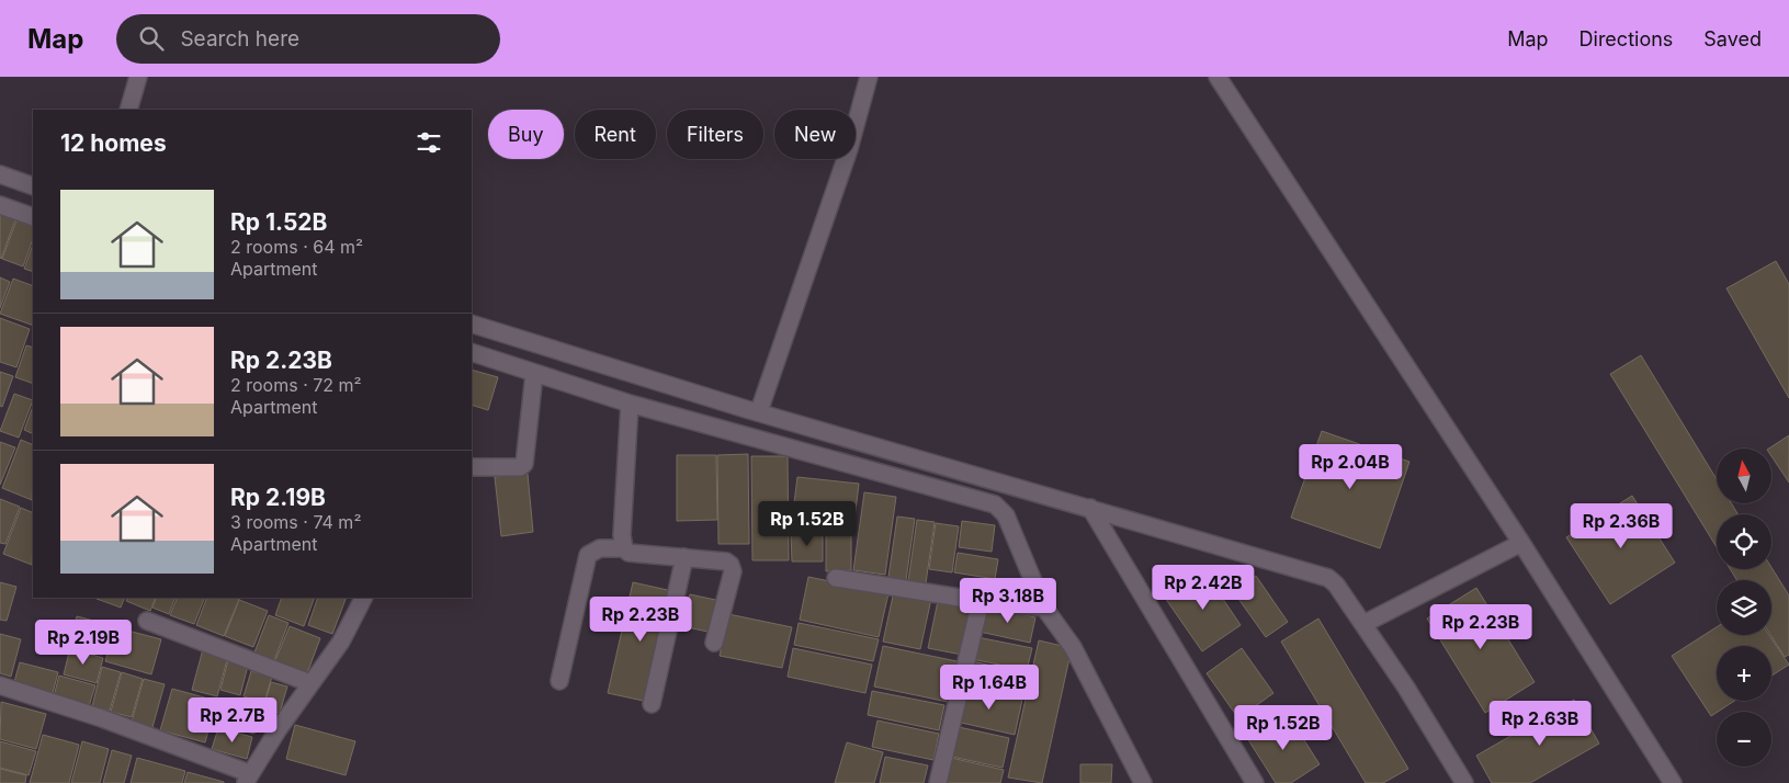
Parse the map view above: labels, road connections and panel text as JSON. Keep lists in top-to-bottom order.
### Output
{
  "north": "top",
  "page": {
    "header": "Map",
    "search": "Search here",
    "nav": ["Map", "Directions", "Saved"],
    "chip": [
      "Buy",
      "Rent",
      "Filters",
      "New"
    ],
    "heading": "12 homes",
    "list": [
      {
        "name": "Rp 1.52B",
        "note": "2 rooms · 64 m² · Apartment"
      },
      {
        "name": "Rp 2.23B",
        "note": "2 rooms · 72 m² · Apartment"
      },
      {
        "name": "Rp 2.19B",
        "note": "3 rooms · 74 m² · Apartment"
      }
    ],
    "price": [
      "Rp 2.04B",
      "Rp 1.52B",
      "Rp 2.36B",
      "Rp 2.42B",
      "Rp 3.18B",
      "Rp 2.23B",
      "Rp 2.23B",
      "Rp 2.19B",
      "Rp 1.64B",
      "Rp 2.7B",
      "Rp 2.63B",
      "Rp 1.52B"
    ],
    "map_buttons": ["+", "−"]
  }
}
